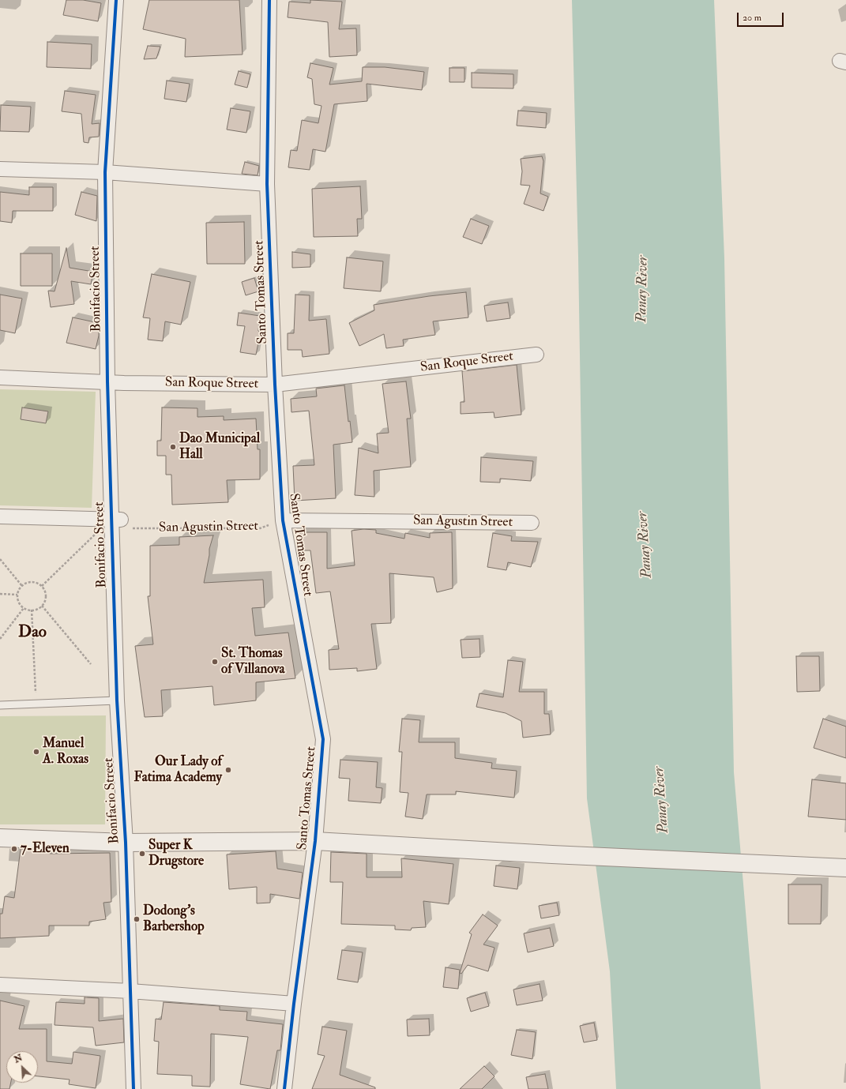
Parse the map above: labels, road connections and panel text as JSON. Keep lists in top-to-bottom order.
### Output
{
  "streets": {
    "street": [
      "Bonifacio Street",
      "Santo Tomas Street",
      "San Roque Street",
      "San Agustin Street"
    ]
  },
  "crossings": [
    ["Bonifacio Street", "San Roque Street"],
    ["Bonifacio Street", "San Agustin Street"],
    ["Santo Tomas Street", "San Roque Street"],
    ["Santo Tomas Street", "San Agustin Street"]
  ],
  "districts": ["Dao"],
  "water": ["Panay River"],
  "places": [
    "Dao Municipal Hall",
    "St. Thomas of Villanova",
    "Manuel A. Roxas",
    "Our Lady of Fatima Academy",
    "7-Eleven",
    "Super K Drugstore",
    "Dodong's Barbershop"
  ],
  "scale_bar": "20 m",
  "north": "top left"
}
